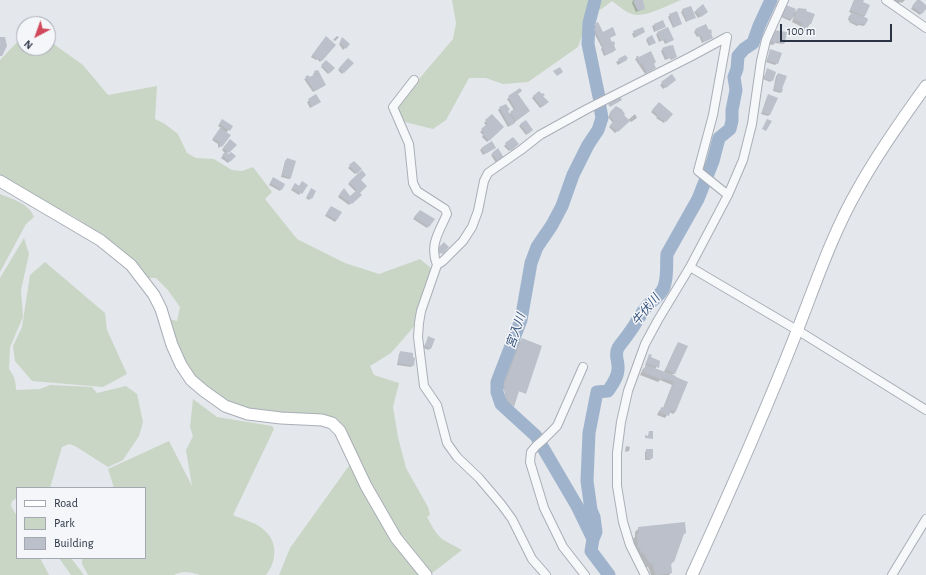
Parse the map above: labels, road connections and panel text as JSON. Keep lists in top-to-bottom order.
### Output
{
  "water": ["牛伏川", "宮入川"],
  "legend": ["Road", "Park", "Building"],
  "scale_bar": "100 m",
  "north": "bottom left"
}
